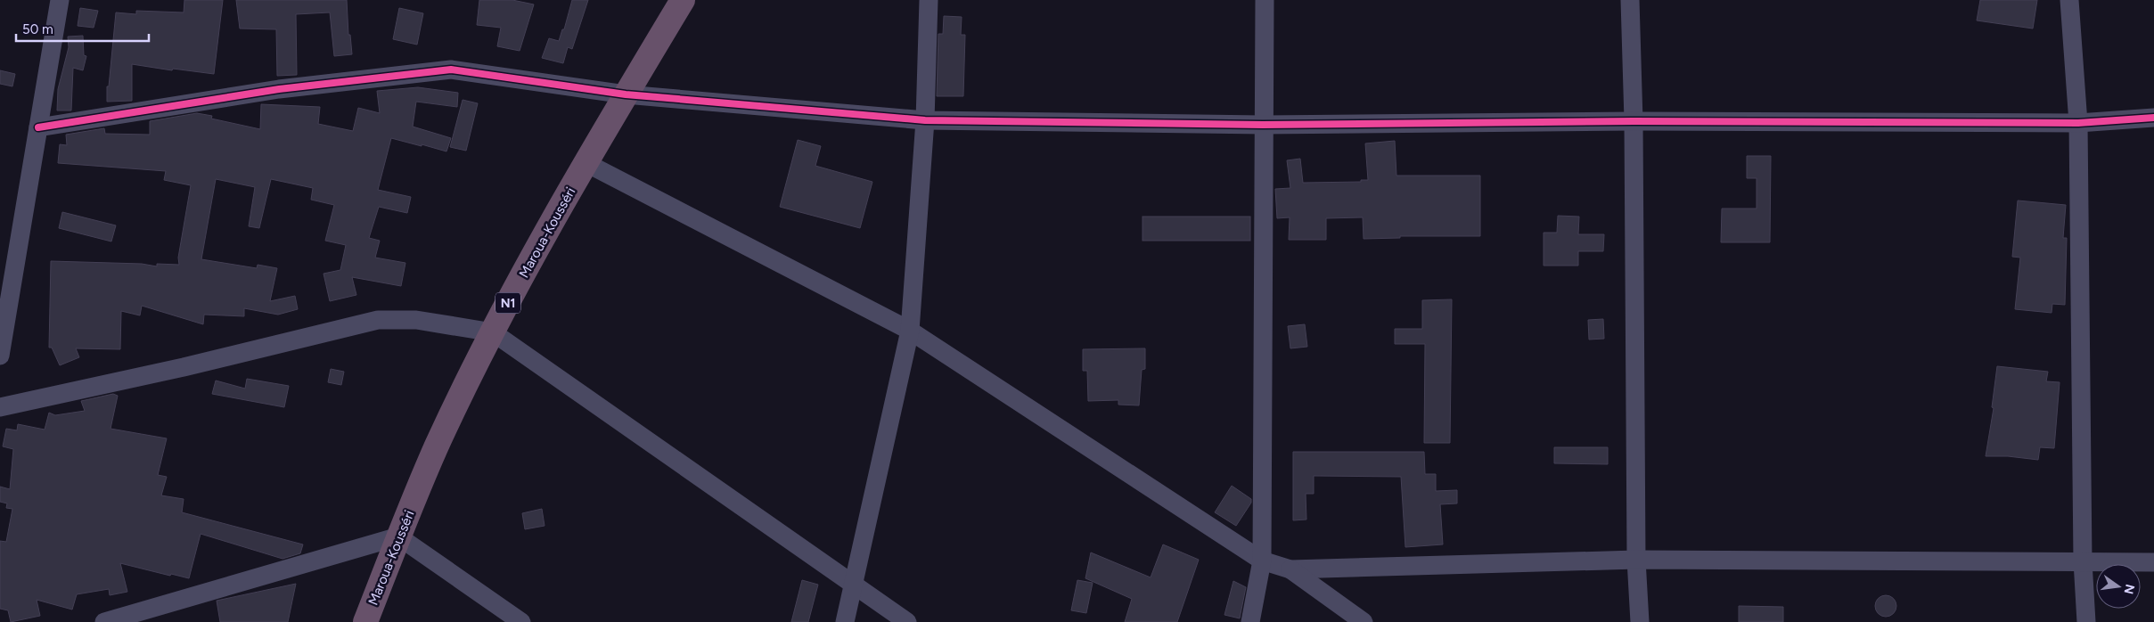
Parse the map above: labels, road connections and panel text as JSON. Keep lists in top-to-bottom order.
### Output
{
  "streets": {
    "highway": ["Maroua-Kousséri", "N1"]
  },
  "scale_bar": "50 m",
  "north": "right"
}
